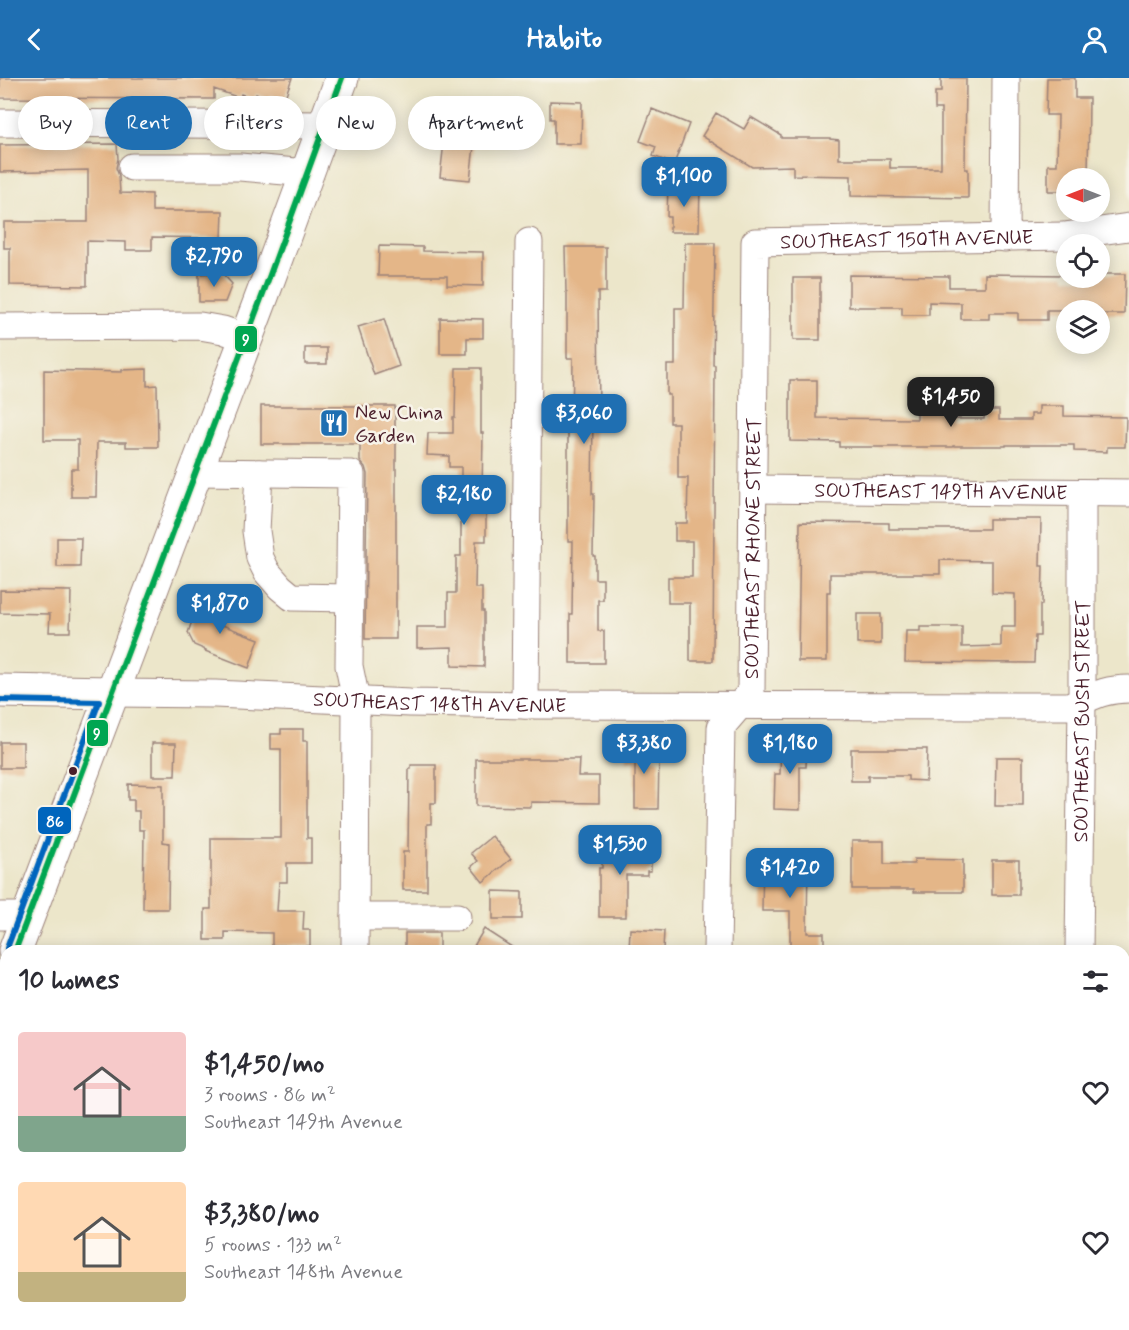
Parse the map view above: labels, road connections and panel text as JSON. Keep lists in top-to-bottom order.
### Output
{
  "streets": {
    "main road": ["SOUTHEAST 148TH AVENUE"],
    "street": [
      "SOUTHEAST 150TH AVENUE",
      "SOUTHEAST 149TH AVENUE",
      "SOUTHEAST RHONE STREET",
      "SOUTHEAST BUSH STREET"
    ]
  },
  "crossings": [
    ["SOUTHEAST 150TH AVENUE", "SOUTHEAST RHONE STREET"],
    ["SOUTHEAST 149TH AVENUE", "SOUTHEAST RHONE STREET"],
    ["SOUTHEAST 149TH AVENUE", "SOUTHEAST BUSH STREET"],
    ["SOUTHEAST RHONE STREET", "SOUTHEAST 148TH AVENUE"],
    ["SOUTHEAST 148TH AVENUE", "SOUTHEAST BUSH STREET"]
  ],
  "places": {
    "restaurant": ["New China Garden"]
  },
  "lines": ["transit line 9", "transit line 86"],
  "north": "left",
  "page": {
    "header": "Habito",
    "chip": [
      "Buy",
      "Rent",
      "Filters",
      "New",
      "Apartment"
    ],
    "price": [
      "$1,100",
      "$2,790",
      "$1,450",
      "$3,060",
      "$2,180",
      "$1,870",
      "$3,380",
      "$1,180",
      "$1,530",
      "$1,420"
    ],
    "heading": "10 homes",
    "list": [
      {
        "name": "$1,450/mo",
        "note": "3 rooms · 86 m² · Southeast 149th Avenue"
      },
      {
        "name": "$3,380/mo",
        "note": "5 rooms · 133 m² · Southeast 148th Avenue"
      }
    ]
  }
}
